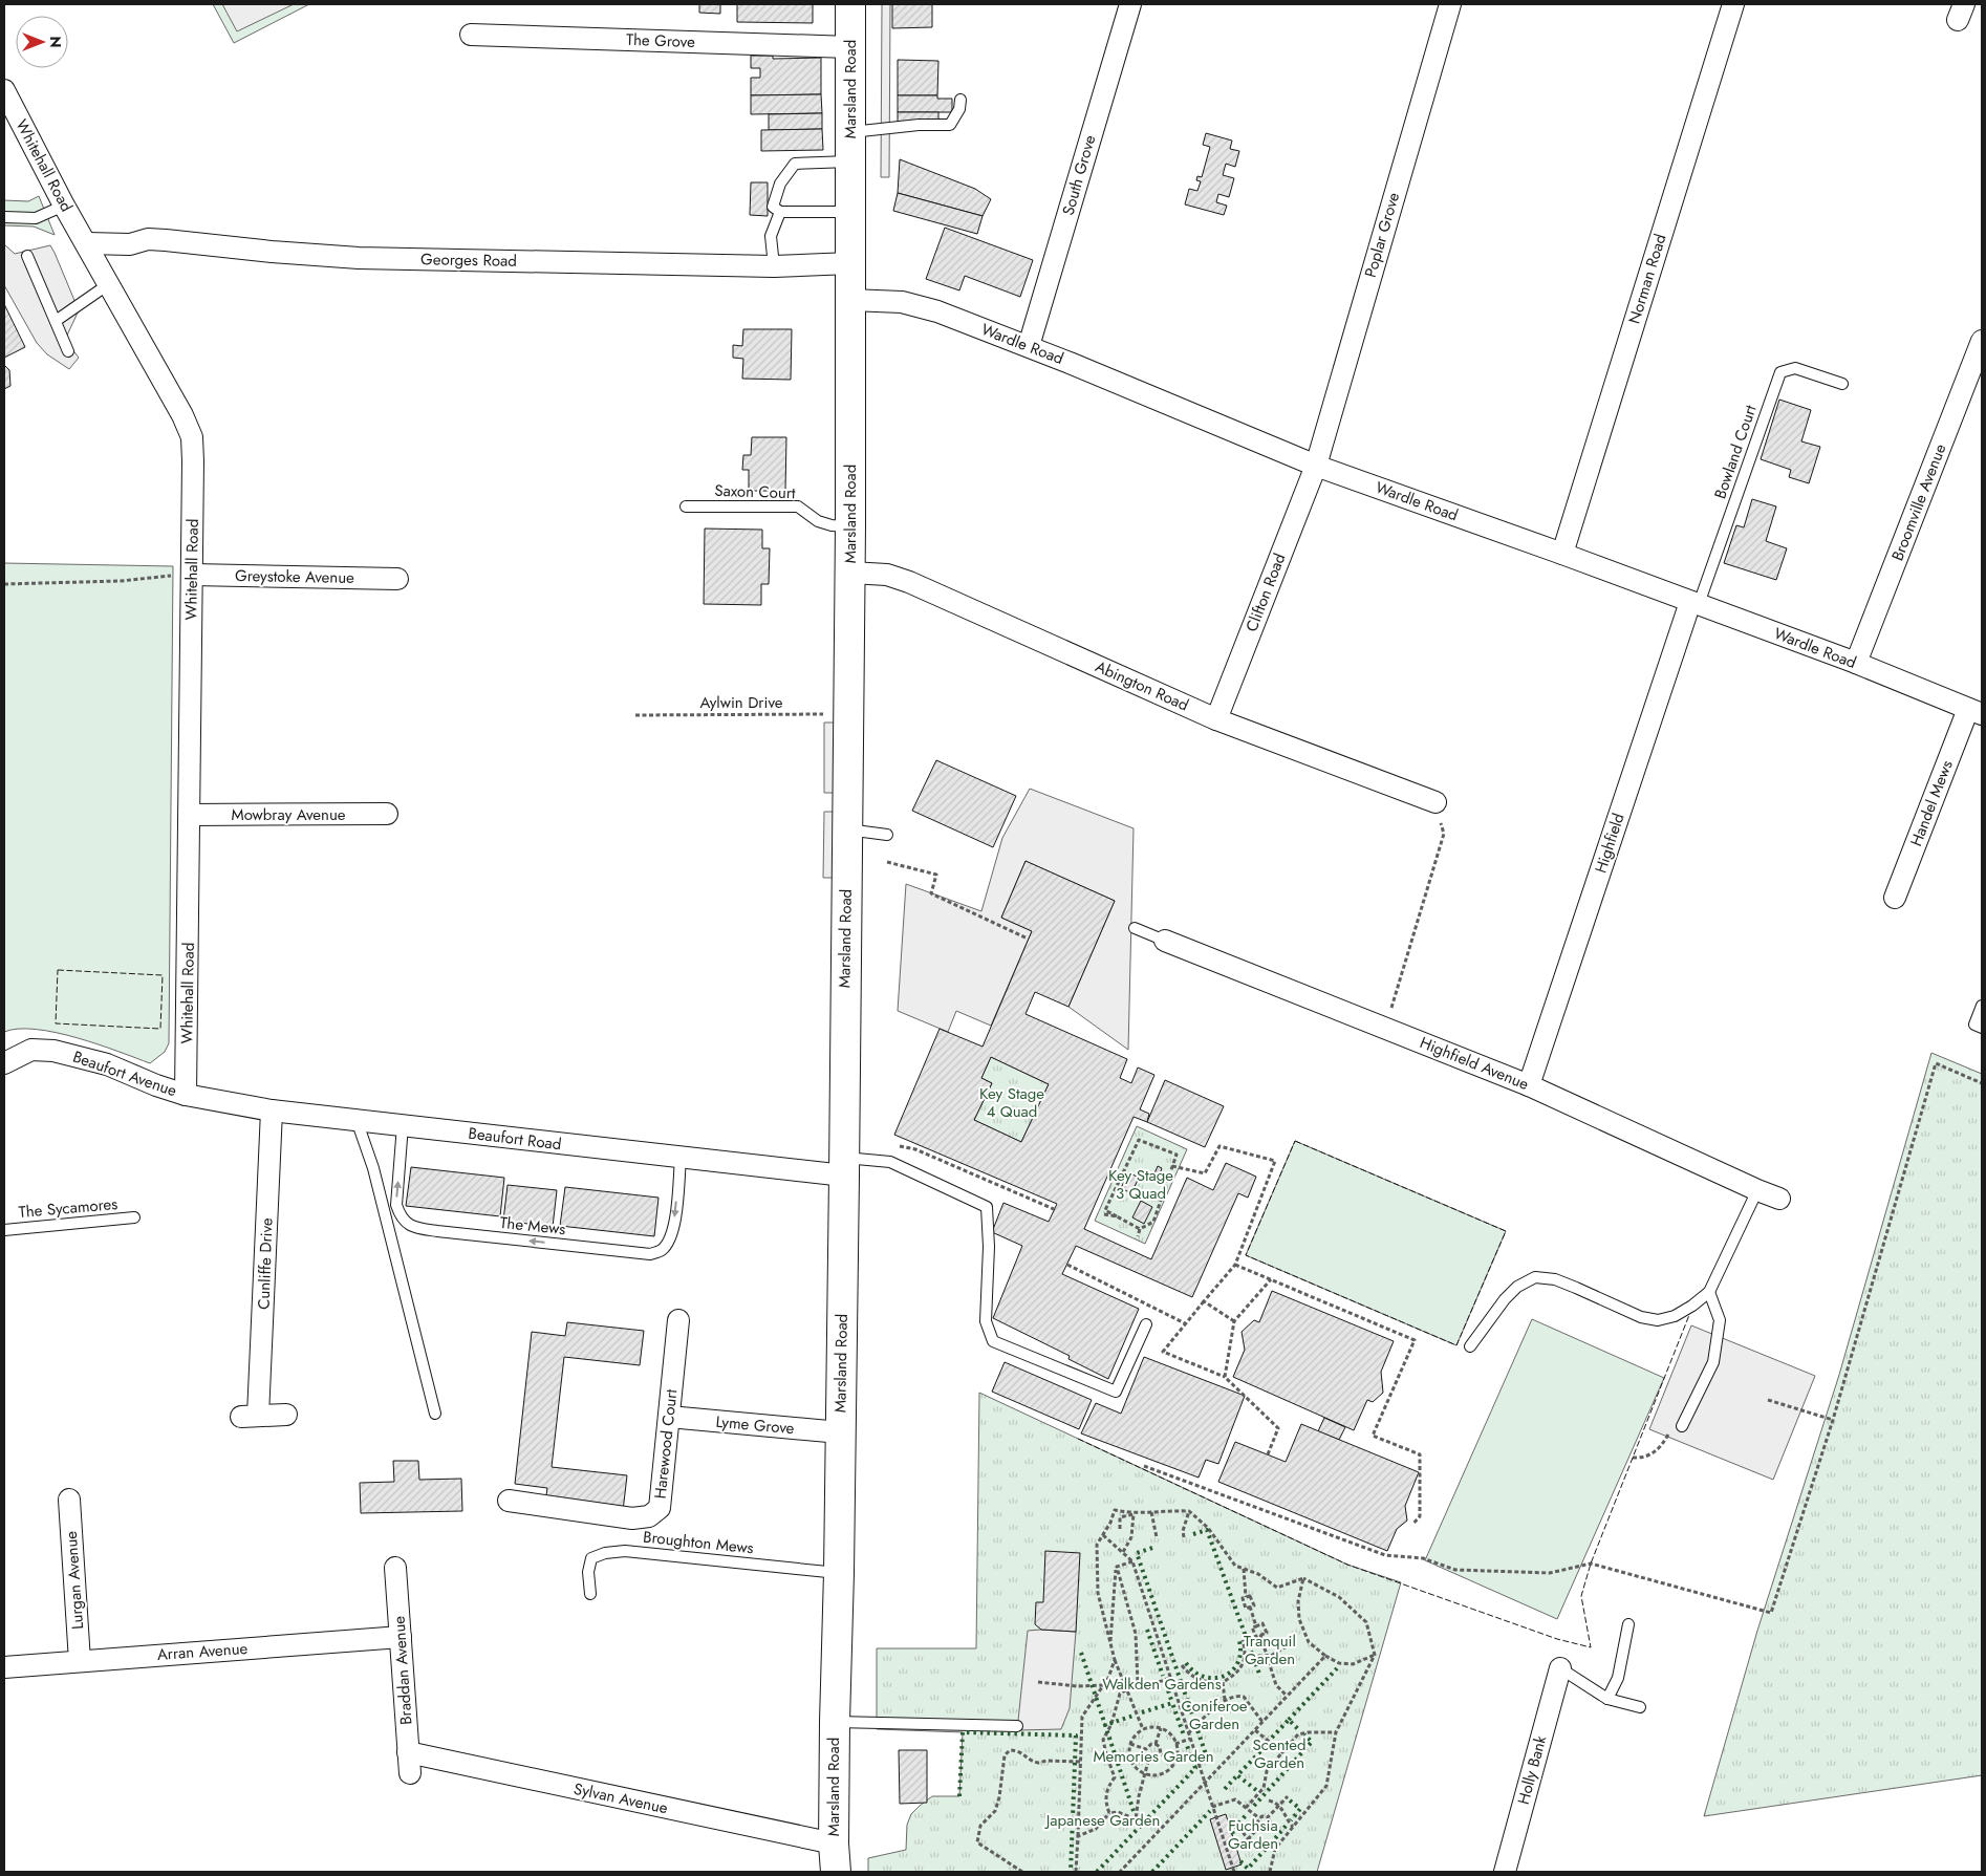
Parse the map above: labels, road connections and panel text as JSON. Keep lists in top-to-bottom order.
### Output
{
  "streets": {
    "main road": ["Marsland Road"],
    "street": [
      "The Grove",
      "Whitehall Road",
      "South Grove",
      "Poplar Grove",
      "Georges Road",
      "Norman Road",
      "Wardle Road",
      "Broomville Avenue",
      "Greystoke Avenue",
      "Clifton Road",
      "Abington Road",
      "Handel Mews",
      "Mowbray Avenue",
      "Highfield",
      "Highfield Avenue",
      "Beaufort Avenue",
      "Beaufort Road",
      "Cunliffe Drive",
      "Lyme Grove",
      "Harewood Court",
      "Lurgan Avenue",
      "Arran Avenue",
      "Braddan Avenue",
      "Holly Bank",
      "Sylvan Avenue"
    ],
    "lane": [
      "Bowland Court",
      "Saxon Court",
      "The Sycamores",
      "The Mews",
      "Broughton Mews"
    ],
    "path": ["Aylwin Drive"]
  },
  "crossings": [
    ["The Grove", "Marsland Road"],
    ["Marsland Road", "Georges Road"],
    ["Marsland Road", "Wardle Road"],
    ["Marsland Road", "Saxon Court"],
    ["Marsland Road", "Abington Road"],
    ["Marsland Road", "Aylwin Drive"],
    ["Marsland Road", "Beaufort Road"],
    ["Marsland Road", "Lyme Grove"],
    ["Marsland Road", "Broughton Mews"],
    ["Marsland Road", "Sylvan Avenue"],
    ["Whitehall Road", "Georges Road"],
    ["Whitehall Road", "Greystoke Avenue"],
    ["Whitehall Road", "Mowbray Avenue"],
    ["Whitehall Road", "Beaufort Avenue"],
    ["Whitehall Road", "Beaufort Road"],
    ["South Grove", "Wardle Road"],
    ["Poplar Grove", "Wardle Road"],
    ["Poplar Grove", "Clifton Road"],
    ["Norman Road", "Wardle Road"],
    ["Wardle Road", "Bowland Court"],
    ["Wardle Road", "Broomville Avenue"],
    ["Wardle Road", "Clifton Road"],
    ["Wardle Road", "Handel Mews"],
    ["Wardle Road", "Highfield"],
    ["Bowland Court", "Highfield"],
    ["Clifton Road", "Abington Road"],
    ["Highfield", "Highfield Avenue"],
    ["Beaufort Avenue", "Beaufort Road"],
    ["Beaufort Road", "The Mews"],
    ["Beaufort Road", "Cunliffe Drive"],
    ["Lyme Grove", "Harewood Court"],
    ["Lurgan Avenue", "Arran Avenue"],
    ["Arran Avenue", "Braddan Avenue"],
    ["Braddan Avenue", "Sylvan Avenue"]
  ],
  "parks": [
    "Key Stage 4 Quad",
    "Key Stage 3 Quad",
    "Tranquil Garden",
    "Walkden Gardens",
    "Coniferoe Garden",
    "Scented Garden",
    "Memories Garden",
    "Japanese Garden",
    "Fuchsia Garden"
  ],
  "north": "right"
}
